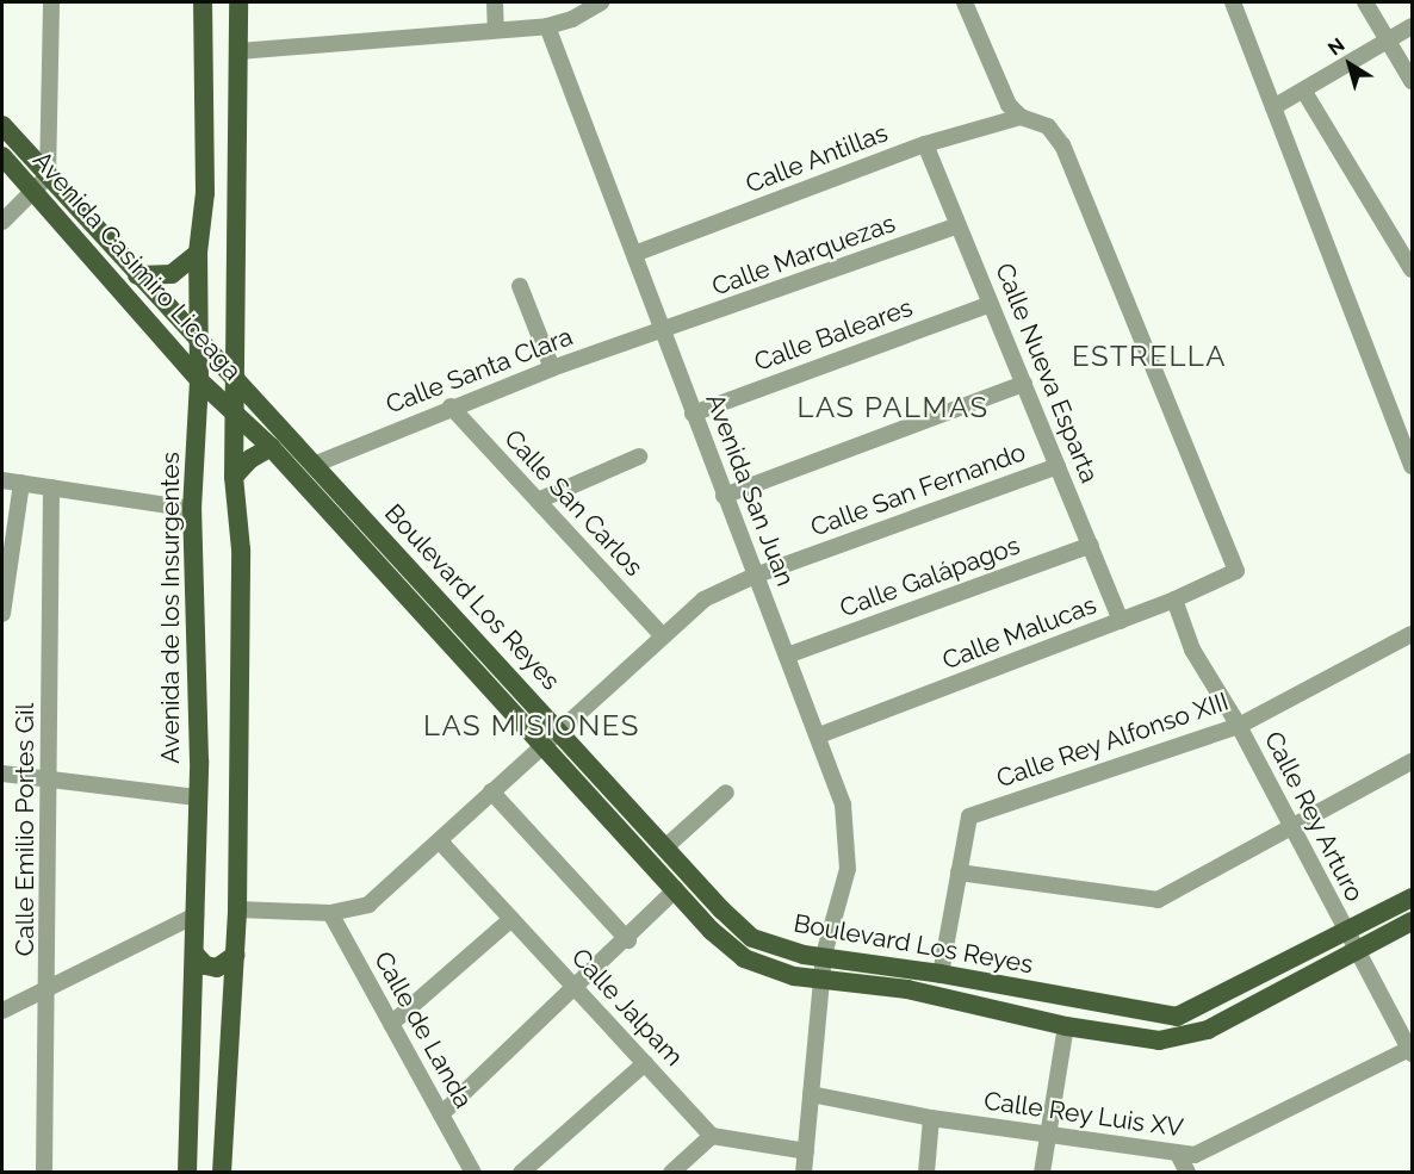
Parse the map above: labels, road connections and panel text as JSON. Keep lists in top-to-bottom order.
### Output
{
  "streets": {
    "main road": ["Avenida Casimiro Liceaga", "Boulevard Los Reyes", "Avenida de los Insurgentes"],
    "street": [
      "Calle Antillas",
      "Calle Marquezas",
      "Calle Baleares",
      "Calle Santa Clara",
      "Calle Nueva Esparta",
      "Avenida San Juan",
      "Calle San Fernando",
      "Calle San Carlos",
      "Calle Galápagos",
      "Calle Malucas",
      "Calle Rey Alfonso XIII",
      "Calle Rey Arturo",
      "Calle Emilio Portes Gil",
      "Calle Jalpam",
      "Calle de Landa",
      "Calle Rey Luis XV"
    ]
  },
  "crossings": [
    ["Calle Antillas", "Calle Nueva Esparta"],
    ["Calle Antillas", "Avenida San Juan"],
    ["Calle Antillas", "Calle Malucas"],
    ["Calle Marquezas", "Calle Santa Clara"],
    ["Calle Marquezas", "Calle Nueva Esparta"],
    ["Calle Marquezas", "Avenida San Juan"],
    ["Avenida Casimiro Liceaga", "Boulevard Los Reyes"],
    ["Avenida Casimiro Liceaga", "Avenida de los Insurgentes"],
    ["Calle Baleares", "Calle Nueva Esparta"],
    ["Calle Baleares", "Avenida San Juan"],
    ["Calle Santa Clara", "Avenida San Juan"],
    ["Calle Santa Clara", "Calle San Carlos"],
    ["Calle Santa Clara", "Boulevard Los Reyes"],
    ["Calle Nueva Esparta", "Calle San Fernando"],
    ["Calle Nueva Esparta", "Calle Galápagos"],
    ["Calle Nueva Esparta", "Calle Malucas"],
    ["Avenida San Juan", "Calle San Fernando"],
    ["Avenida San Juan", "Calle Galápagos"],
    ["Avenida San Juan", "Boulevard Los Reyes"],
    ["Avenida San Juan", "Calle Malucas"],
    ["Avenida San Juan", "Calle Rey Luis XV"],
    ["Calle San Fernando", "Calle San Carlos"],
    ["Calle San Fernando", "Boulevard Los Reyes"],
    ["Calle San Fernando", "Calle Jalpam"],
    ["Calle San Fernando", "Calle de Landa"],
    ["Boulevard Los Reyes", "Calle Rey Alfonso XIII"],
    ["Boulevard Los Reyes", "Calle Rey Arturo"],
    ["Calle Malucas", "Calle Rey Arturo"],
    ["Calle Rey Alfonso XIII", "Calle Rey Arturo"],
    ["Calle Rey Arturo", "Calle Rey Luis XV"]
  ],
  "districts": ["ESTRELLA", "LAS PALMAS", "LAS MISIONES"],
  "north": "top left"
}
